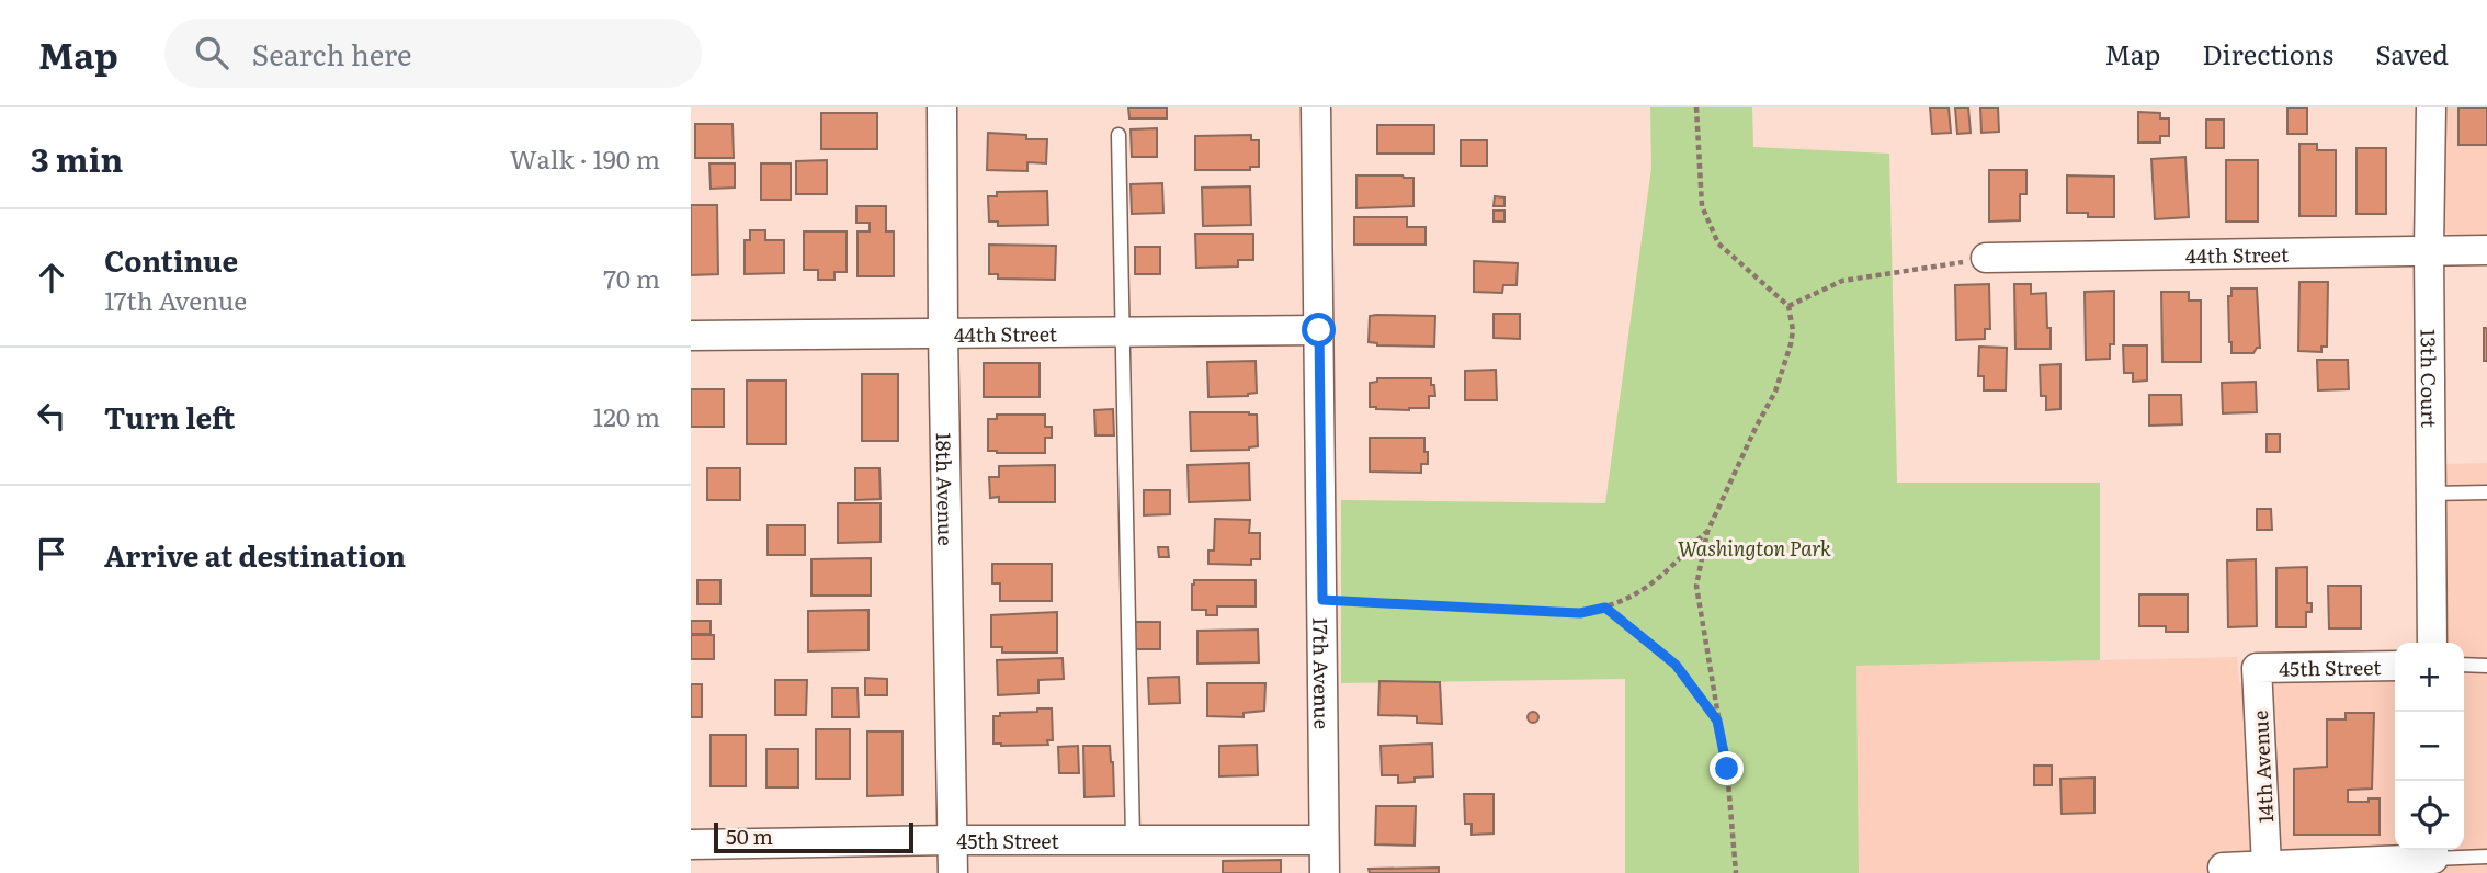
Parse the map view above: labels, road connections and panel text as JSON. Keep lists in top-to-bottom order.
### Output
{
  "streets": {
    "street": [
      "44th Street",
      "13th Court",
      "18th Avenue",
      "45th Street",
      "17th Avenue",
      "14th Avenue"
    ]
  },
  "crossings": [
    ["44th Street", "13th Court"],
    ["44th Street", "18th Avenue"],
    ["44th Street", "17th Avenue"],
    ["18th Avenue", "45th Street"],
    ["45th Street", "17th Avenue"],
    ["45th Street", "14th Avenue"]
  ],
  "parks": ["Washington Park"],
  "scale_bar": "50 m",
  "page": {
    "header": "Map",
    "search": "Search here",
    "nav": ["Map", "Directions", "Saved"],
    "heading": ["3 min", "Walk · 190 m"],
    "list": [
      ["Continue", "17th Avenue", "70 m"],
      ["Turn left", "120 m"],
      "Arrive at destination"
    ],
    "map_buttons": ["+", "−"],
    "scale": "50 m"
  }
}
